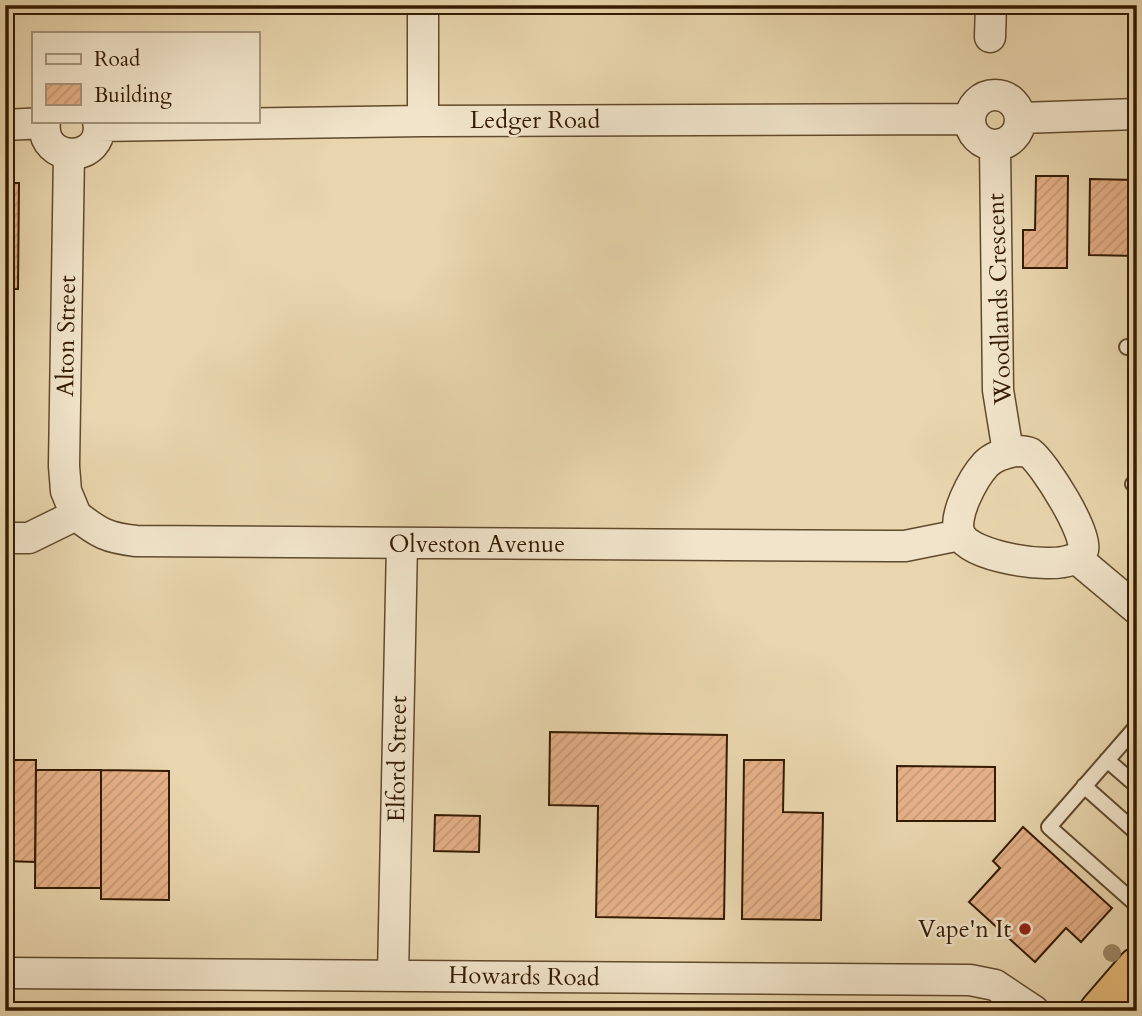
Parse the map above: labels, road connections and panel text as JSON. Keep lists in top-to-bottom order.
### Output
{
  "streets": {
    "street": [
      "Ledger Road",
      "Woodlands Crescent",
      "Alton Street",
      "Olveston Avenue",
      "Elford Street",
      "Howards Road"
    ]
  },
  "crossings": [
    ["Ledger Road", "Woodlands Crescent"],
    ["Woodlands Crescent", "Olveston Avenue"],
    ["Alton Street", "Olveston Avenue"],
    ["Olveston Avenue", "Elford Street"],
    ["Elford Street", "Howards Road"]
  ],
  "places": ["Vape'n It"],
  "legend": ["Road", "Building"]
}
